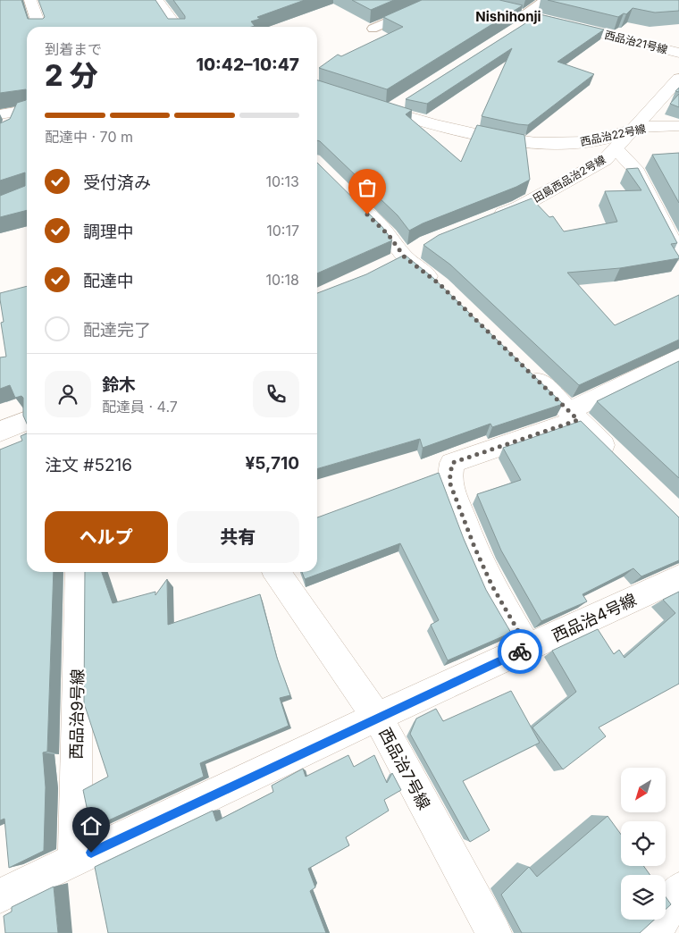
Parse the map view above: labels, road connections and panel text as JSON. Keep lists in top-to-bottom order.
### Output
{
  "streets": {
    "street": [
      "西品治21号線",
      "西品治22号線",
      "田島西品治2号線",
      "西品治4号線",
      "西品治9号線",
      "西品治7号線"
    ]
  },
  "crossings": [
    ["西品治22号線", "田島西品治2号線"],
    ["西品治4号線", "西品治9号線"],
    ["西品治4号線", "西品治7号線"]
  ],
  "districts": ["Nishihonji"],
  "north": "bottom left",
  "page": {
    "heading": ["2 分", "到着まで", "10:42–10:47"],
    "panel": [
      "鈴木",
      "配達員 · 4.7",
      "注文 #5216",
      "¥5,710"
    ],
    "bar": "配達中 · 70 m",
    "list": [
      ["受付済み", "10:13"],
      ["調理中", "10:17"],
      ["配達中", "10:18"],
      "配達完了"
    ],
    "buttons": ["ヘルプ", "共有"]
  }
}
